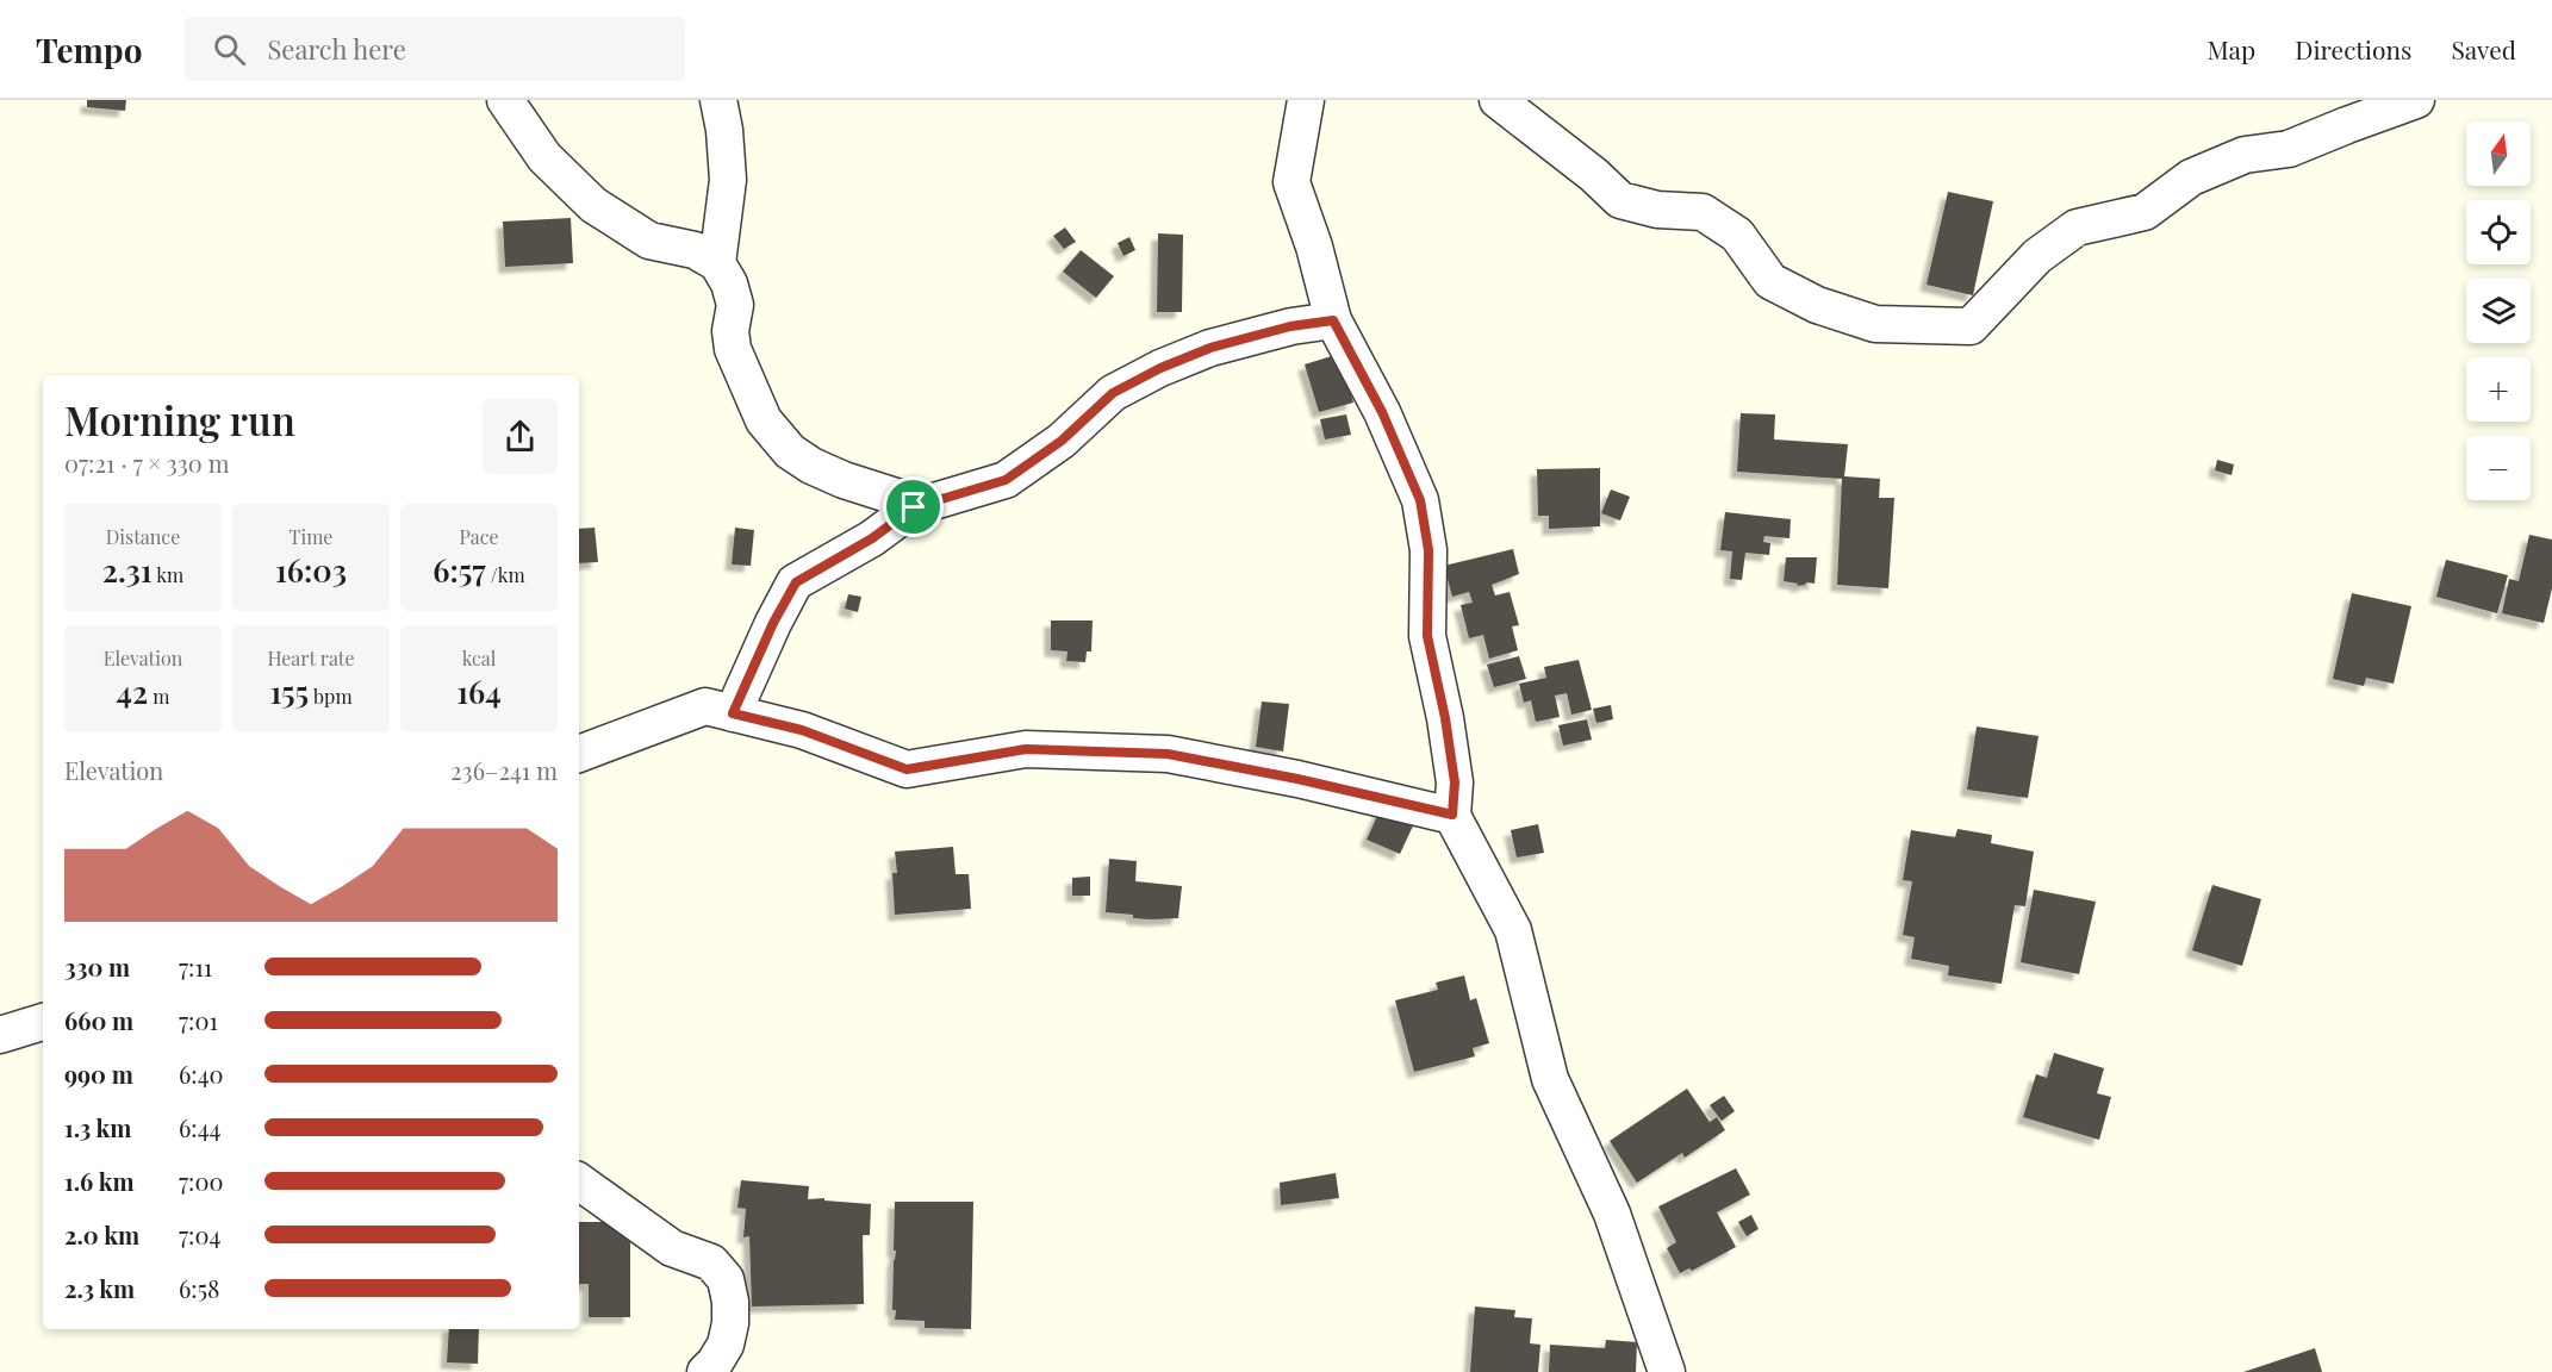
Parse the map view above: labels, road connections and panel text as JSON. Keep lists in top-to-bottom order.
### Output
{
  "north": "top",
  "page": {
    "header": "Tempo",
    "search": "Search here",
    "nav": ["Map", "Directions", "Saved"],
    "map_buttons": ["+", "−"],
    "heading": ["Morning run", "07:21 · 7 × 330 m"],
    "stats": [
      ["Distance", "2.31 km"],
      ["Time", "16:03"],
      ["Pace", "6:57 /km"],
      ["Elevation", "42 m"],
      ["Heart rate", "155 bpm"],
      ["kcal", "164"]
    ],
    "chart": ["Elevation", "236–241 m"],
    "list": [
      {
        "name": "330 m",
        "note": "7:11"
      },
      {
        "name": "660 m",
        "note": "7:01"
      },
      {
        "name": "990 m",
        "note": "6:40"
      },
      {
        "name": "1.3 km",
        "note": "6:44"
      },
      {
        "name": "1.6 km",
        "note": "7:00"
      },
      {
        "name": "2.0 km",
        "note": "7:04"
      },
      {
        "name": "2.3 km",
        "note": "6:58"
      }
    ]
  }
}
